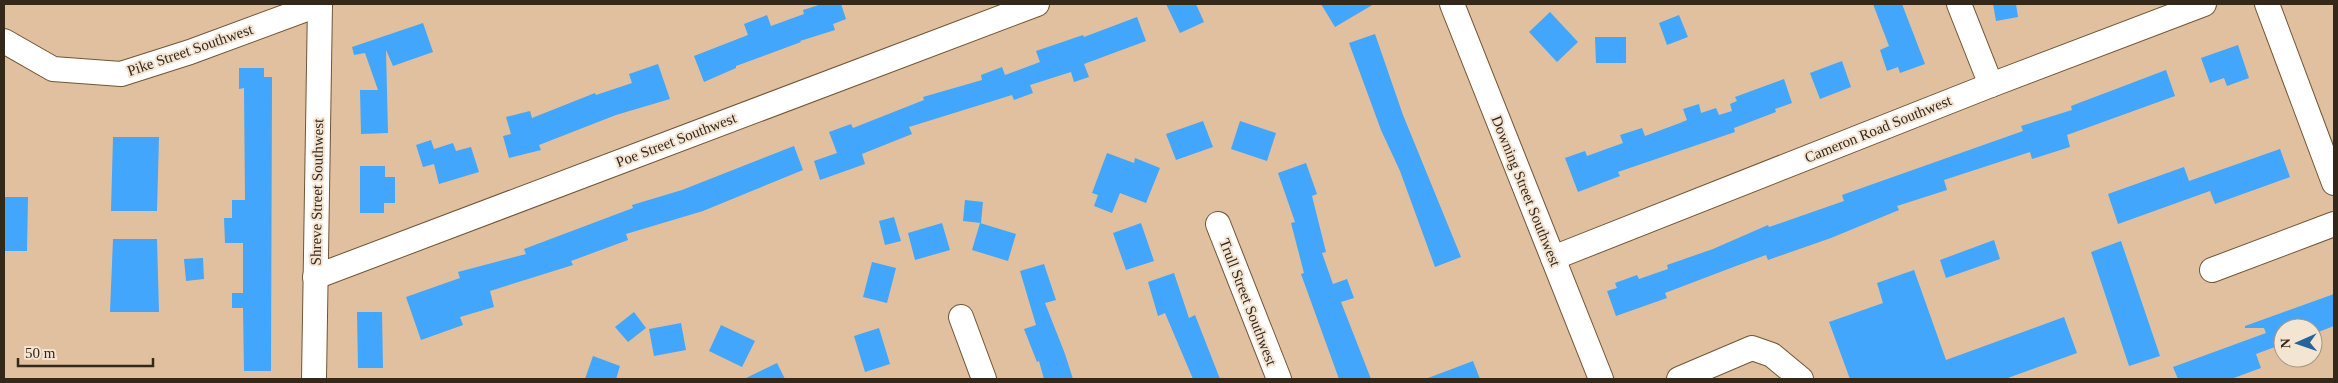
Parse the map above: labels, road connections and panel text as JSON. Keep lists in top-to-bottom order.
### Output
{
  "streets": {
    "street": [
      "Pike Street Southwest",
      "Cameron Road Southwest",
      "Poe Street Southwest",
      "Downing Street Southwest",
      "Shreve Street Southwest",
      "Trull Street Southwest"
    ]
  },
  "crossings": [
    ["Pike Street Southwest", "Shreve Street Southwest"],
    ["Cameron Road Southwest", "Downing Street Southwest"],
    ["Poe Street Southwest", "Shreve Street Southwest"]
  ],
  "scale_bar": "50 m",
  "north": "left"
}
